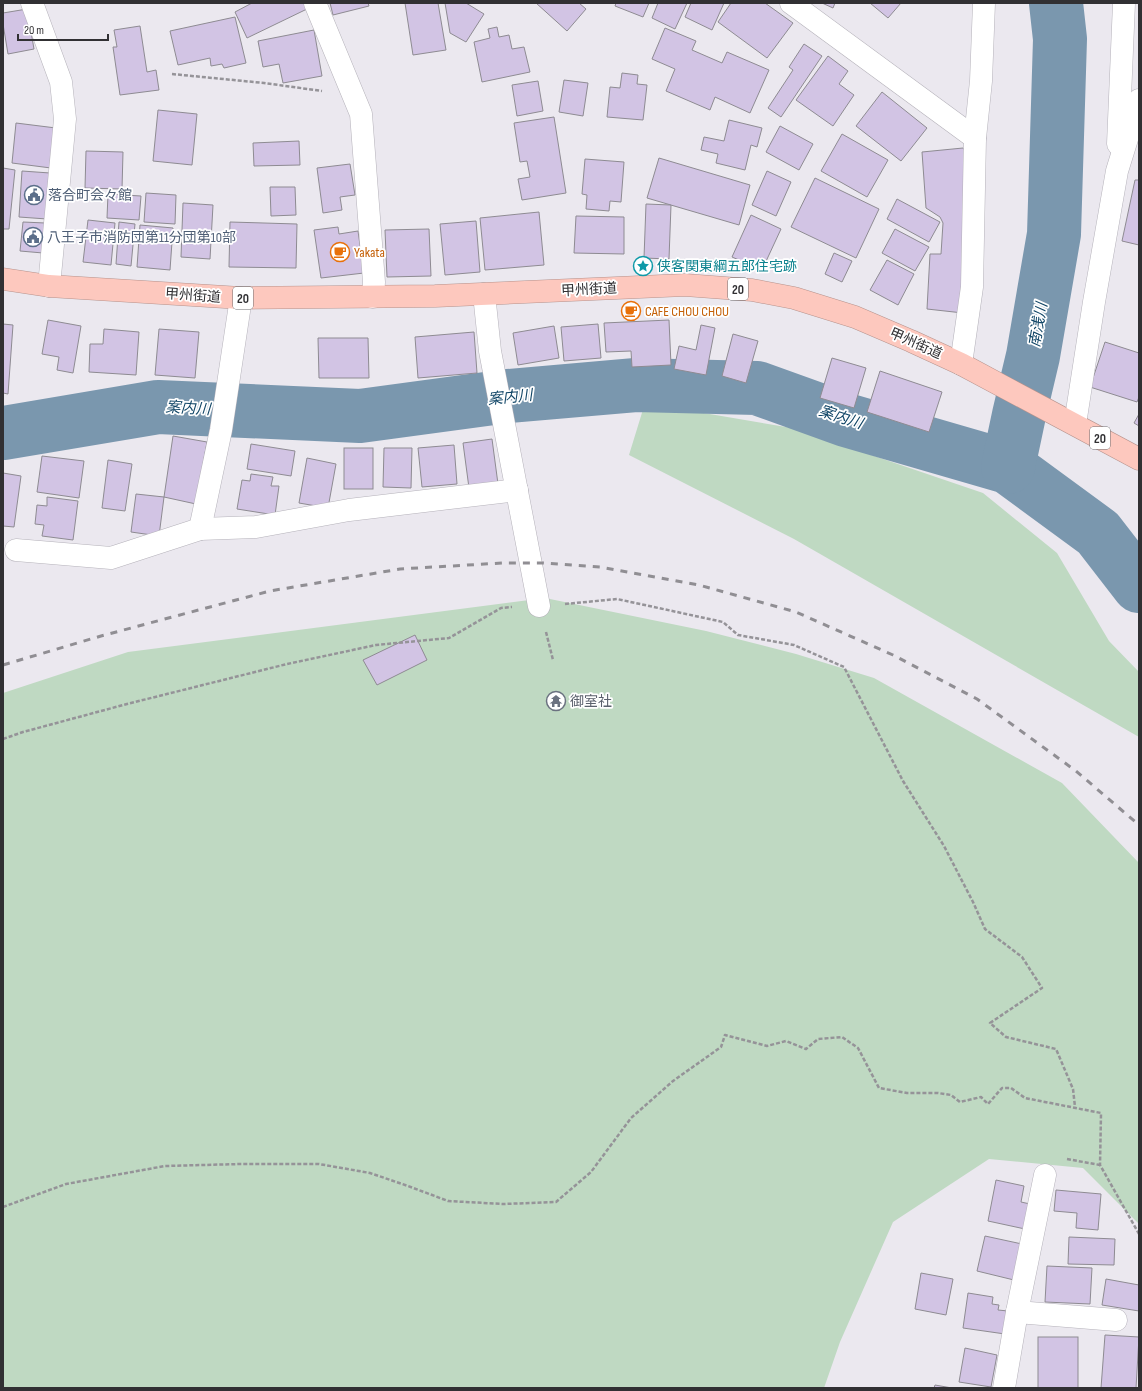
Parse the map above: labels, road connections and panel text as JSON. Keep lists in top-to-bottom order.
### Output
{
  "streets": {
    "highway": ["甲州街道", "20"]
  },
  "water": ["南浅川", "案内川"],
  "places": {
    "public building": ["落合町会々館", "八王子市消防団第11分団第10部"],
    "cafe": ["Yakata", "CAFE CHOU CHOU"],
    "place": ["侠客関東綱五郎住宅跡"],
    "temple": ["御室社"]
  },
  "scale_bar": "20 m"
}
